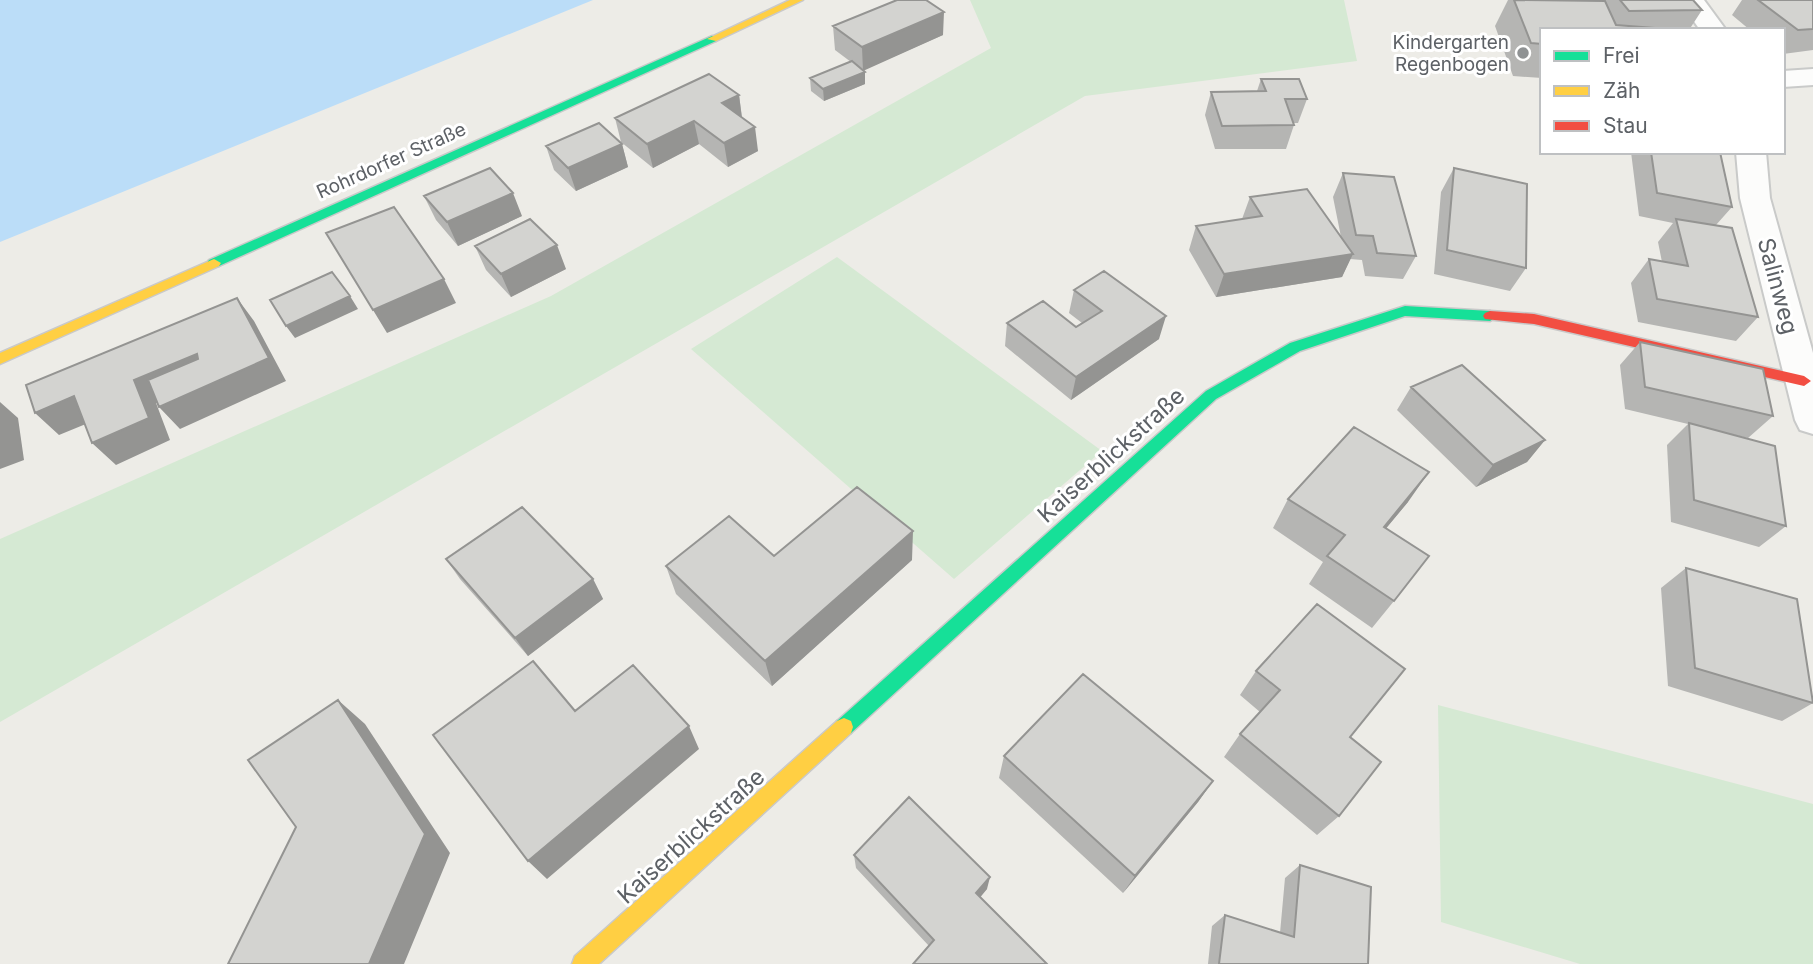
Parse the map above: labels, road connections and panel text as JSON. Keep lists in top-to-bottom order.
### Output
{
  "streets": {
    "street": ["Rohrdorfer Straße", "Salinweg", "Kaiserblickstraße"]
  },
  "crossings": [
    ["Salinweg", "Kaiserblickstraße"]
  ],
  "places": ["Kindergarten Regenbogen"],
  "legend": ["Frei", "Zäh", "Stau"]
}
